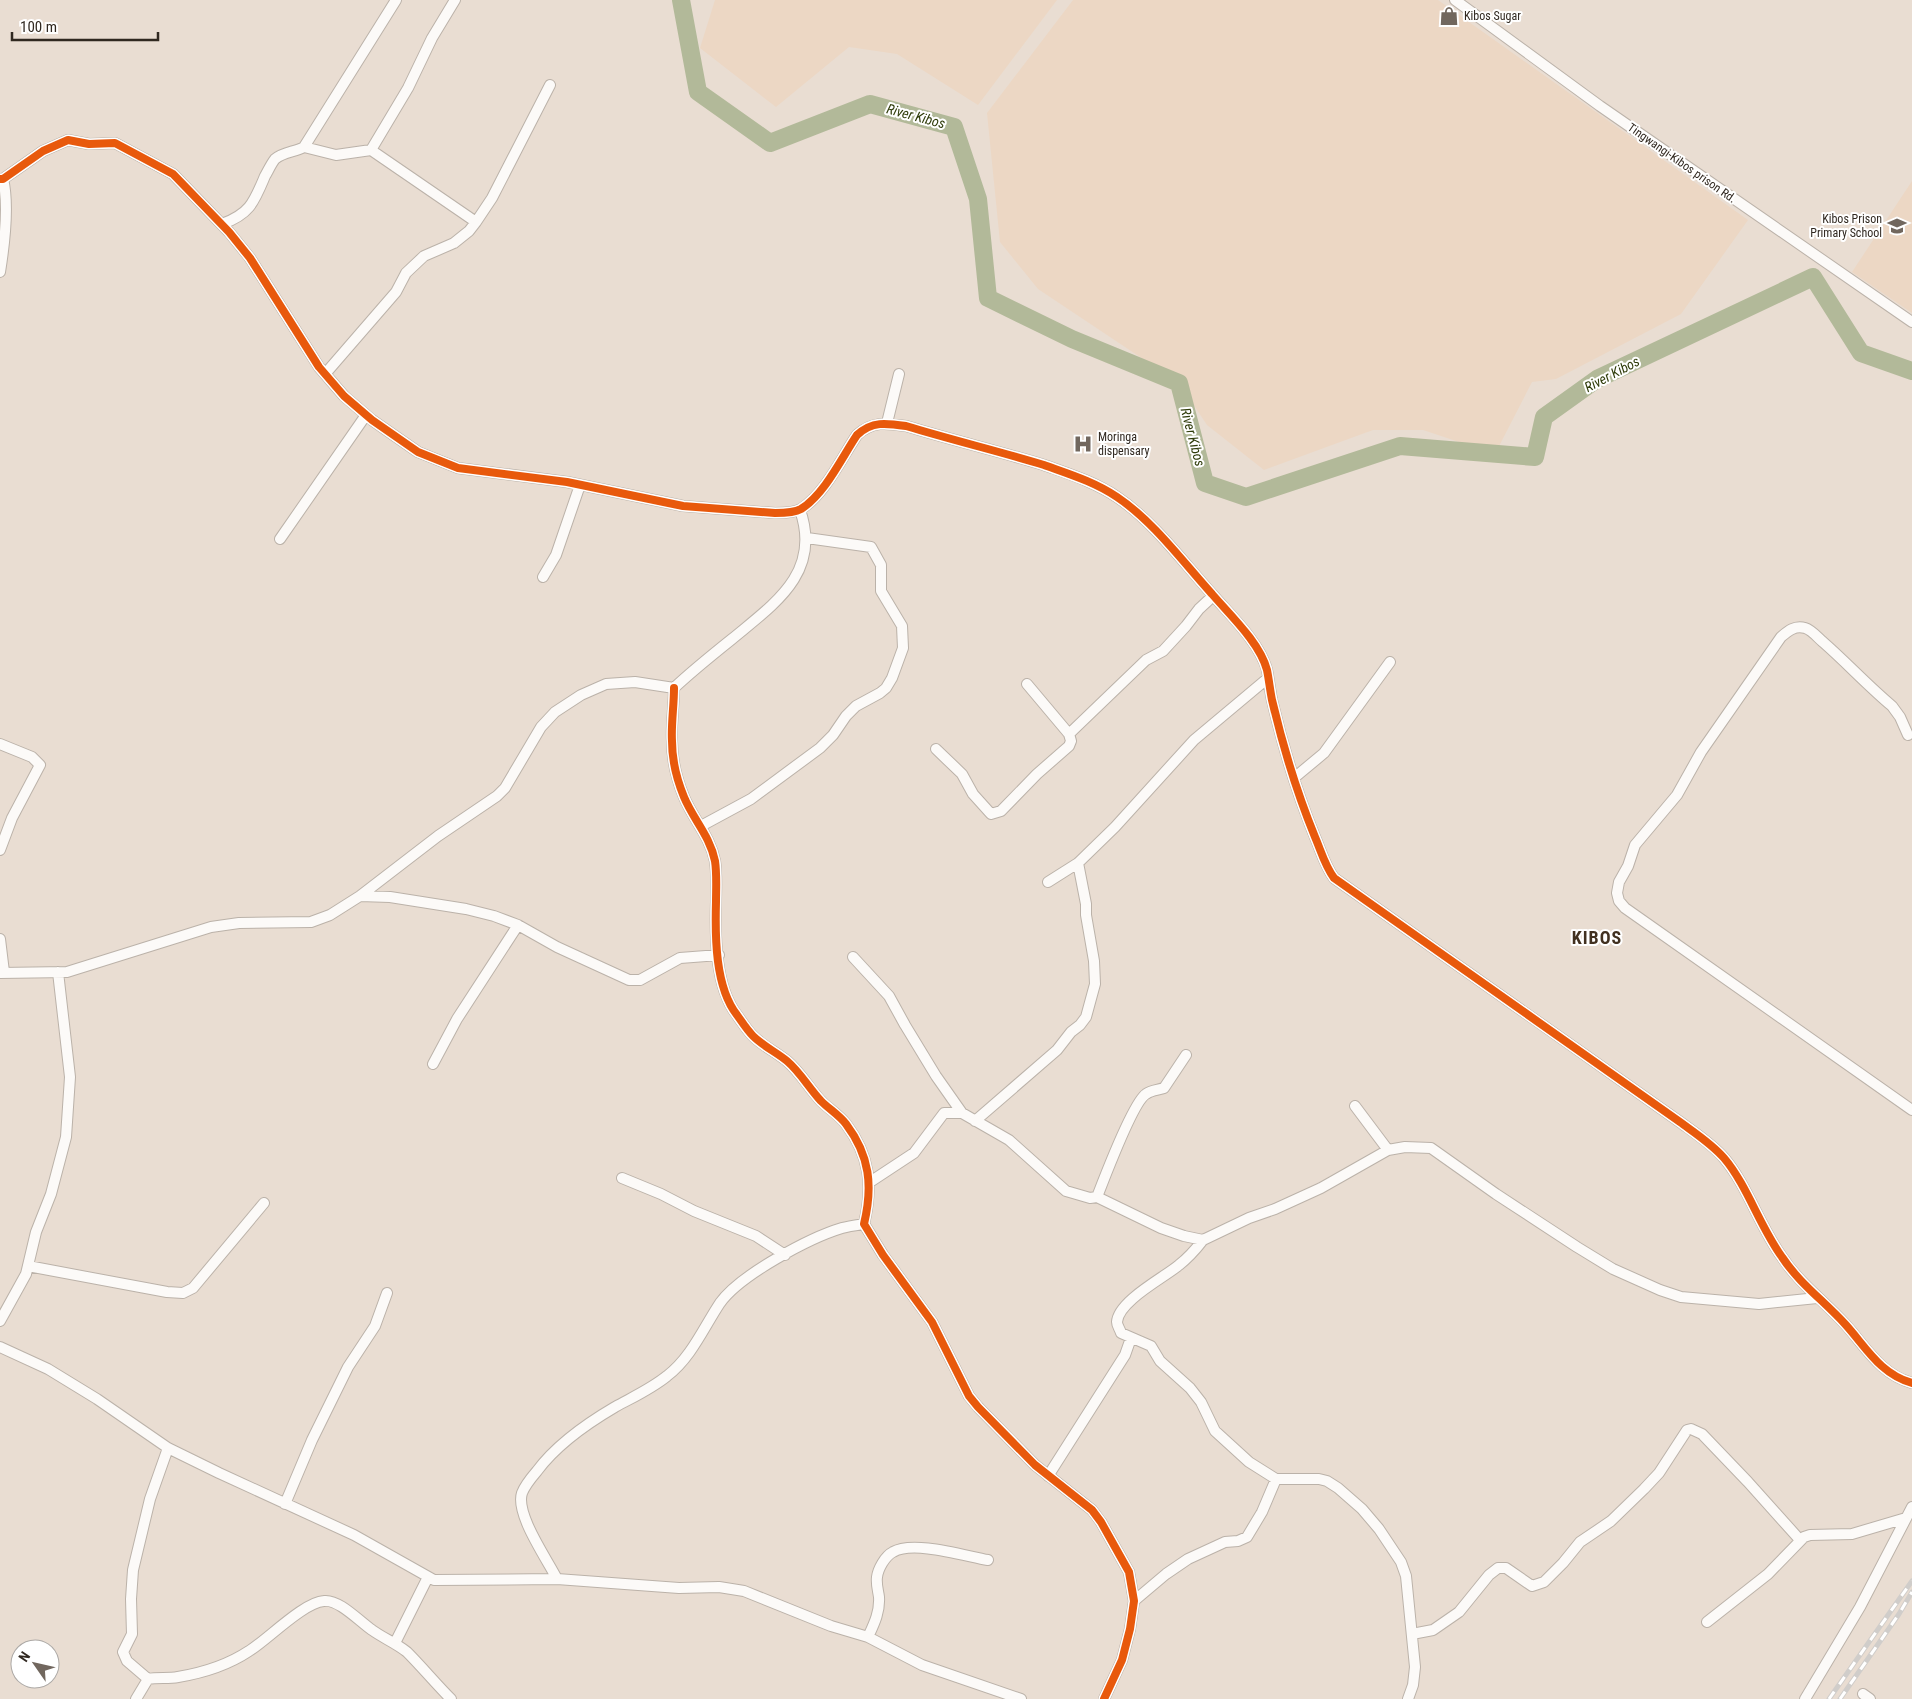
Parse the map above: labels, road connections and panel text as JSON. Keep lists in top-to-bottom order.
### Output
{
  "streets": {
    "street": ["Tingwangi-Kibos prison Rd."]
  },
  "districts": ["KIBOS"],
  "water": ["River Kibos"],
  "places": {
    "shop": ["Kibos Sugar"],
    "school or university": ["Kibos Prison Primary School"],
    "hospital": ["Moringa dispensary"]
  },
  "scale_bar": "100 m",
  "north": "top left"
}
